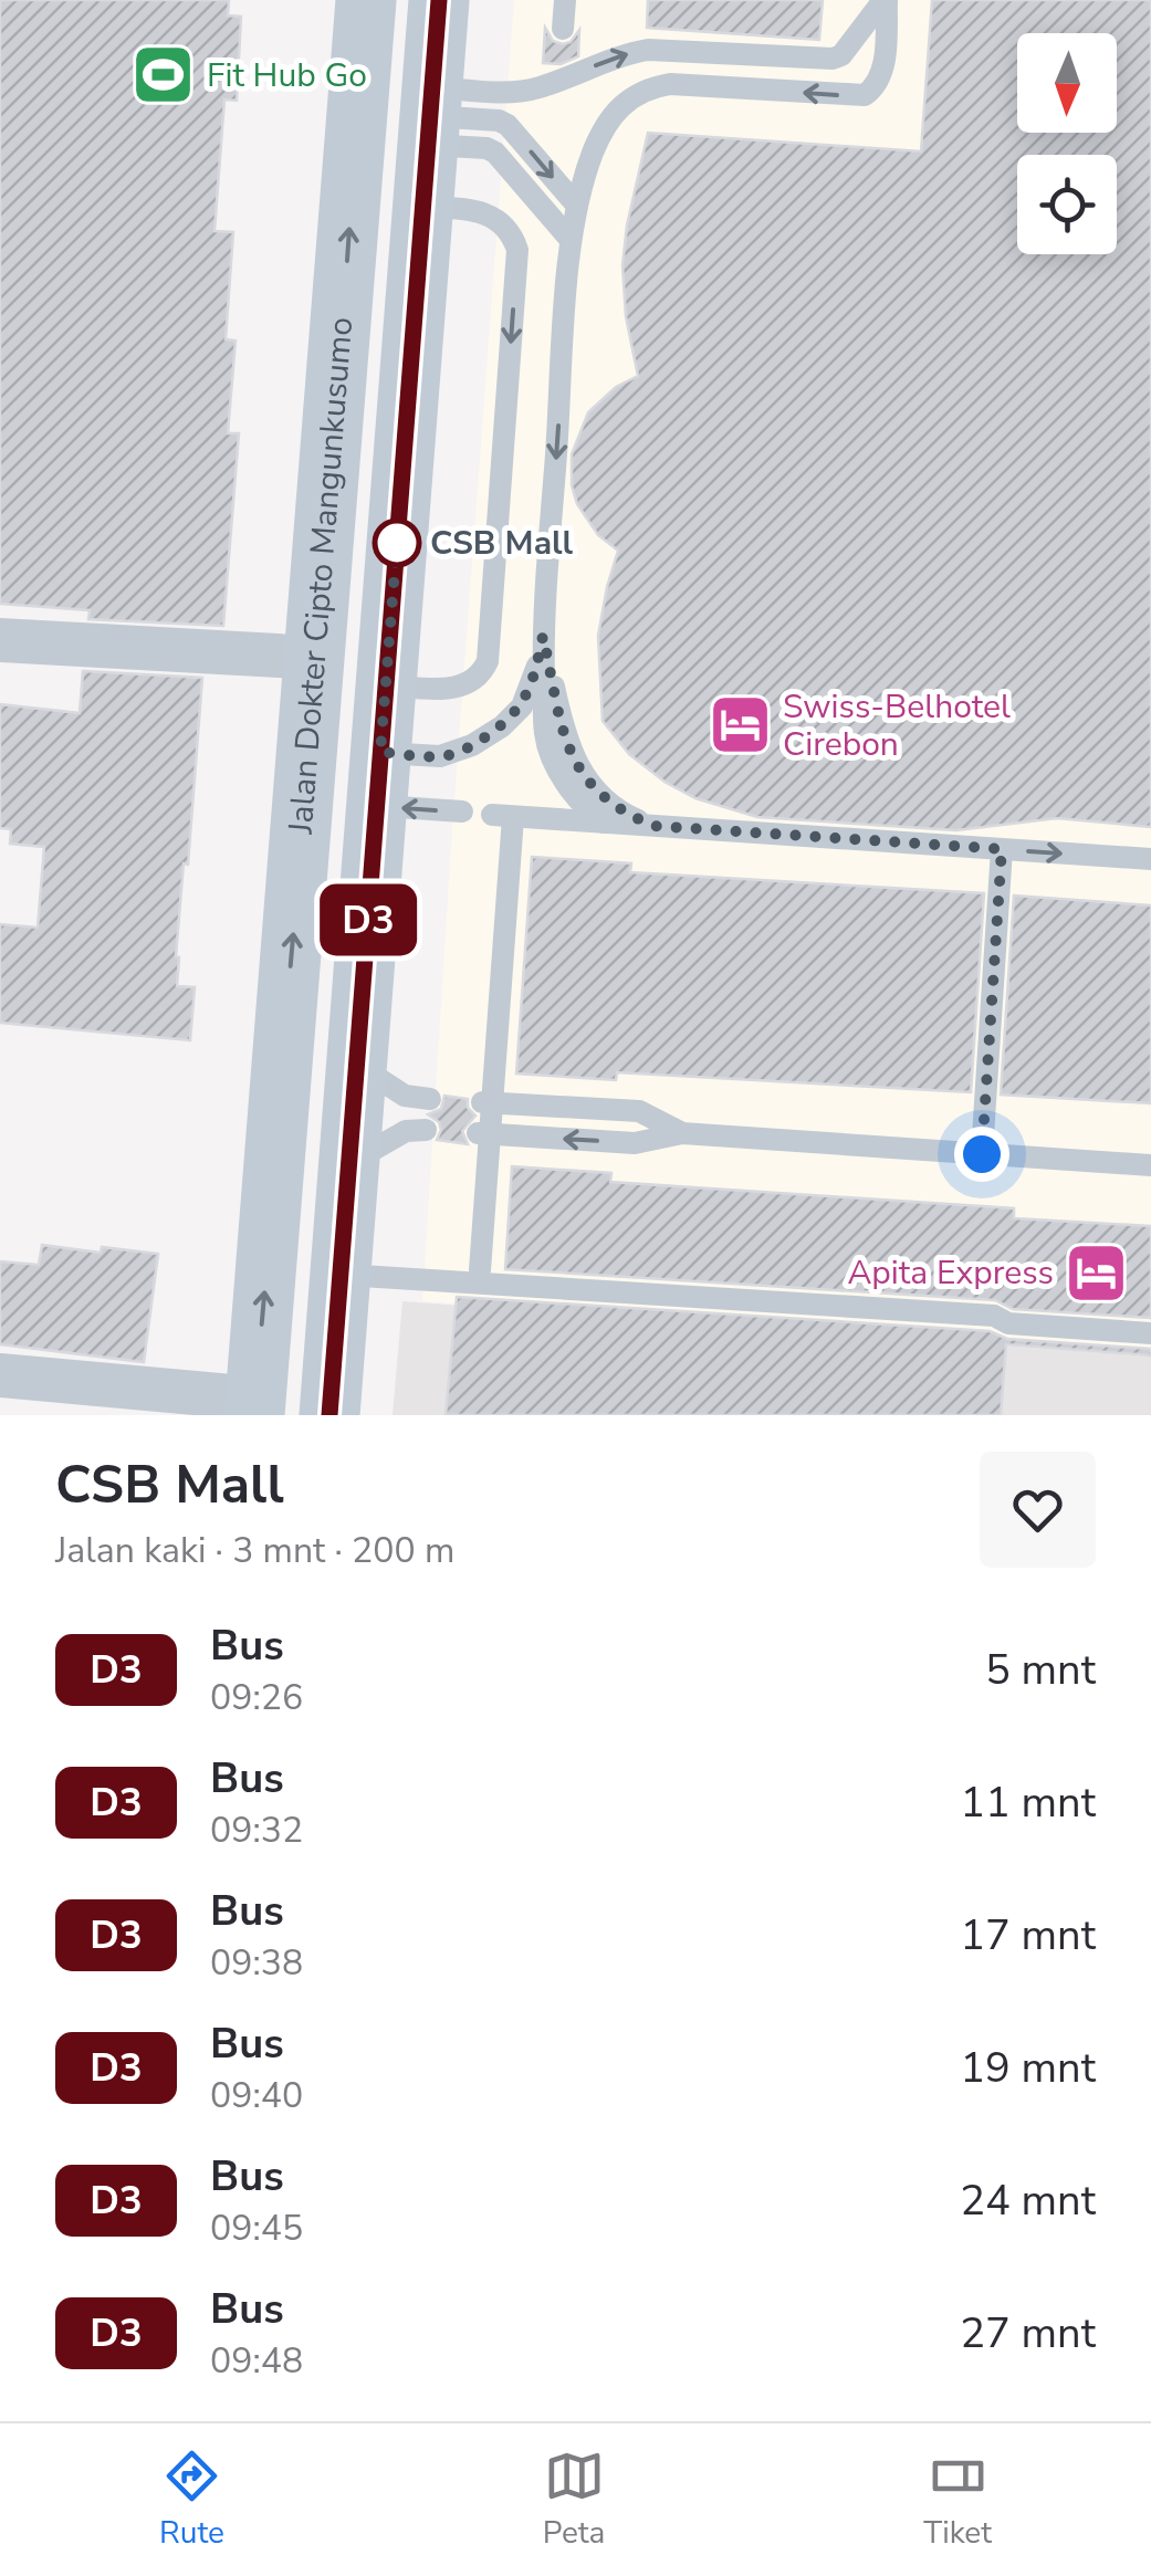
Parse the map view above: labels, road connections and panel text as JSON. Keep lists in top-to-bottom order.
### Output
{
  "streets": {
    "main road": ["Jalan Dokter Cipto Mangunkusumo"]
  },
  "places": {
    "sports": ["Fit Hub Go"],
    "other": ["CSB Mall"],
    "hotel": ["Swiss-Belhotel Cirebon", "Apita Express"]
  },
  "lines": ["bus line D3"],
  "north": "bottom",
  "page": {
    "on_map": "D3",
    "heading": ["CSB Mall", "Jalan kaki · 3 mnt · 200 m"],
    "list": [
      {
        "mark": "D3",
        "name": "Bus",
        "note": "09:26",
        "value": "5 mnt"
      },
      {
        "mark": "D3",
        "name": "Bus",
        "note": "09:32",
        "value": "11 mnt"
      },
      {
        "mark": "D3",
        "name": "Bus",
        "note": "09:38",
        "value": "17 mnt"
      },
      {
        "mark": "D3",
        "name": "Bus",
        "note": "09:40",
        "value": "19 mnt"
      },
      {
        "mark": "D3",
        "name": "Bus",
        "note": "09:45",
        "value": "24 mnt"
      },
      {
        "mark": "D3",
        "name": "Bus",
        "note": "09:48",
        "value": "27 mnt"
      }
    ],
    "tabs": ["Rute", "Peta", "Tiket"]
  }
}
